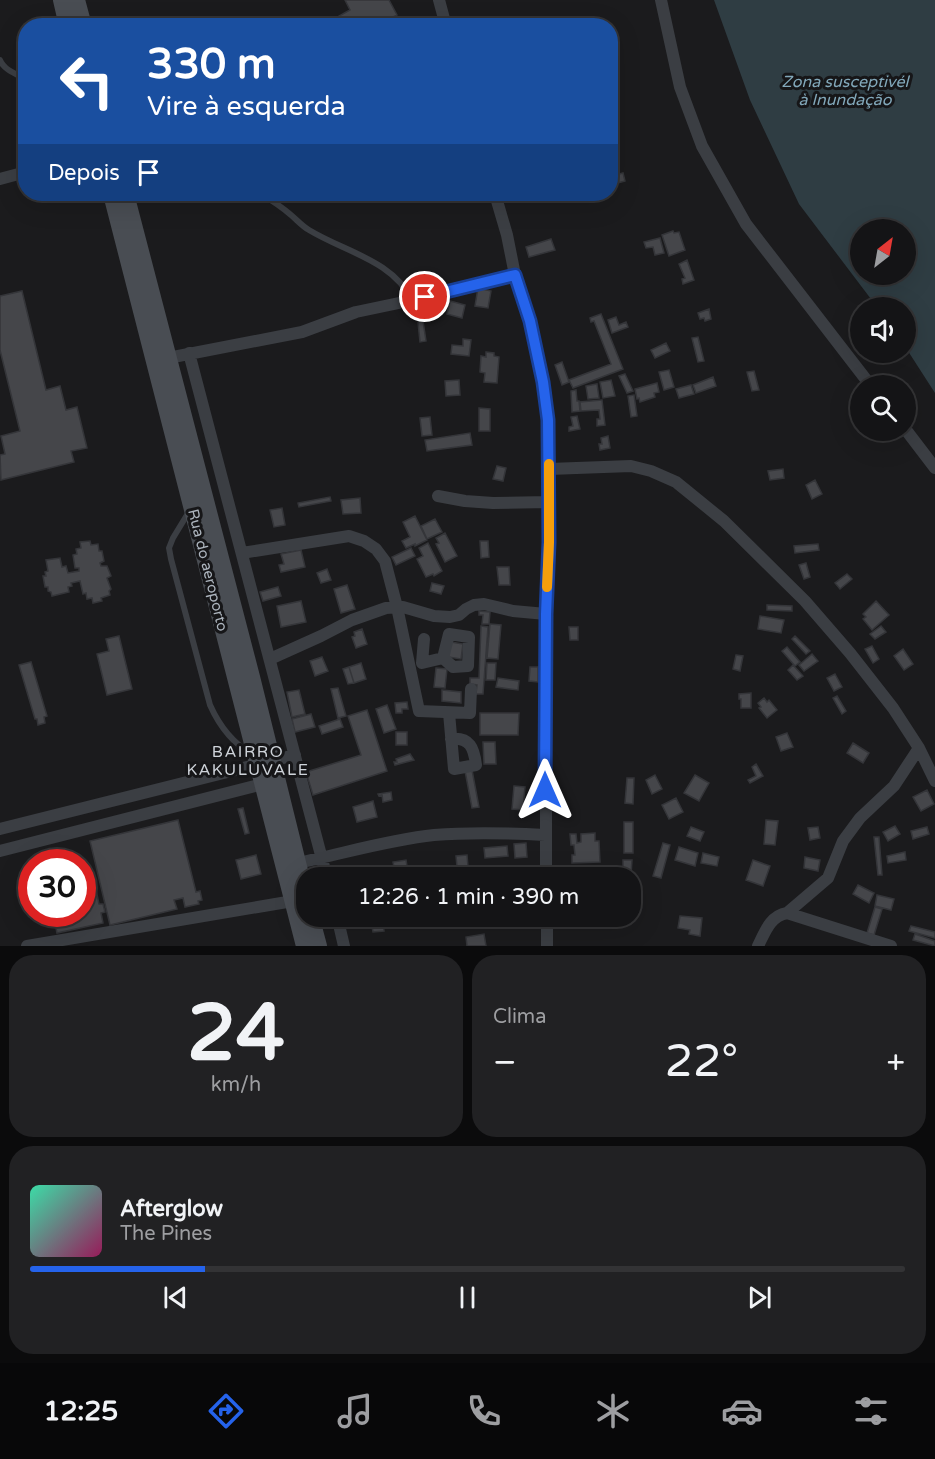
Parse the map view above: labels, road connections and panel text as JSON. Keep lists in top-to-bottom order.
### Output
{
  "streets": {
    "main road": ["Rua do aeroporto"]
  },
  "districts": ["BAIRRO KAKULUVALE"],
  "water": ["Zona susceptivél à Inundação"],
  "north": "top right",
  "page": {
    "turn": ["330 m", "Vire à esquerda"],
    "then": "Depois",
    "limit": "30",
    "trip": "12:26 · 1 min · 390 m",
    "tile": [
      ["24", "km/h"],
      "Clima"
    ],
    "heat": ["−", "22°", "+"],
    "song": ["Afterglow", "The Pines"],
    "tabs": "12:25"
  }
}
